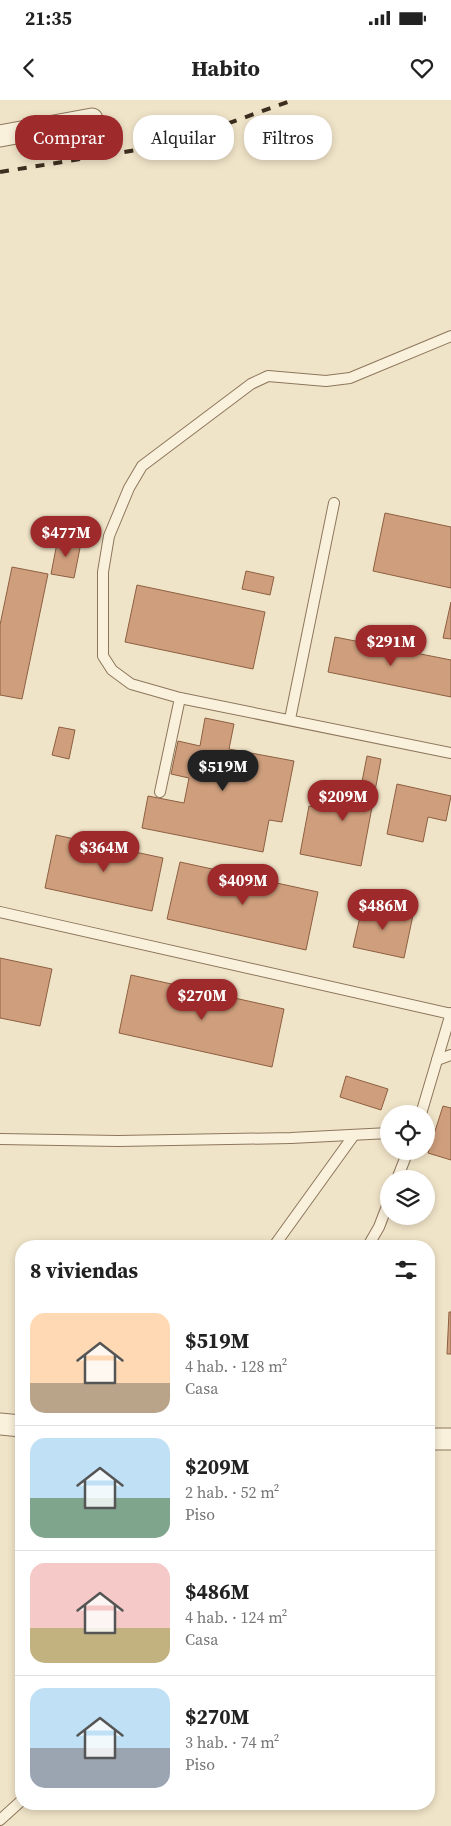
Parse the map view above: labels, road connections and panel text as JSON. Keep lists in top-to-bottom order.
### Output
{
  "page": {
    "status": "21:35",
    "header": "Habito",
    "chip": ["Comprar", "Alquilar", "Filtros"],
    "price": [
      "$477M",
      "$291M",
      "$519M",
      "$209M",
      "$364M",
      "$409M",
      "$486M",
      "$270M"
    ],
    "heading": "8 viviendas",
    "list": [
      {
        "name": "$519M",
        "note": "4 hab. · 128 m² · Casa"
      },
      {
        "name": "$209M",
        "note": "2 hab. · 52 m² · Piso"
      },
      {
        "name": "$486M",
        "note": "4 hab. · 124 m² · Casa"
      },
      {
        "name": "$270M",
        "note": "3 hab. · 74 m² · Piso"
      }
    ]
  }
}
